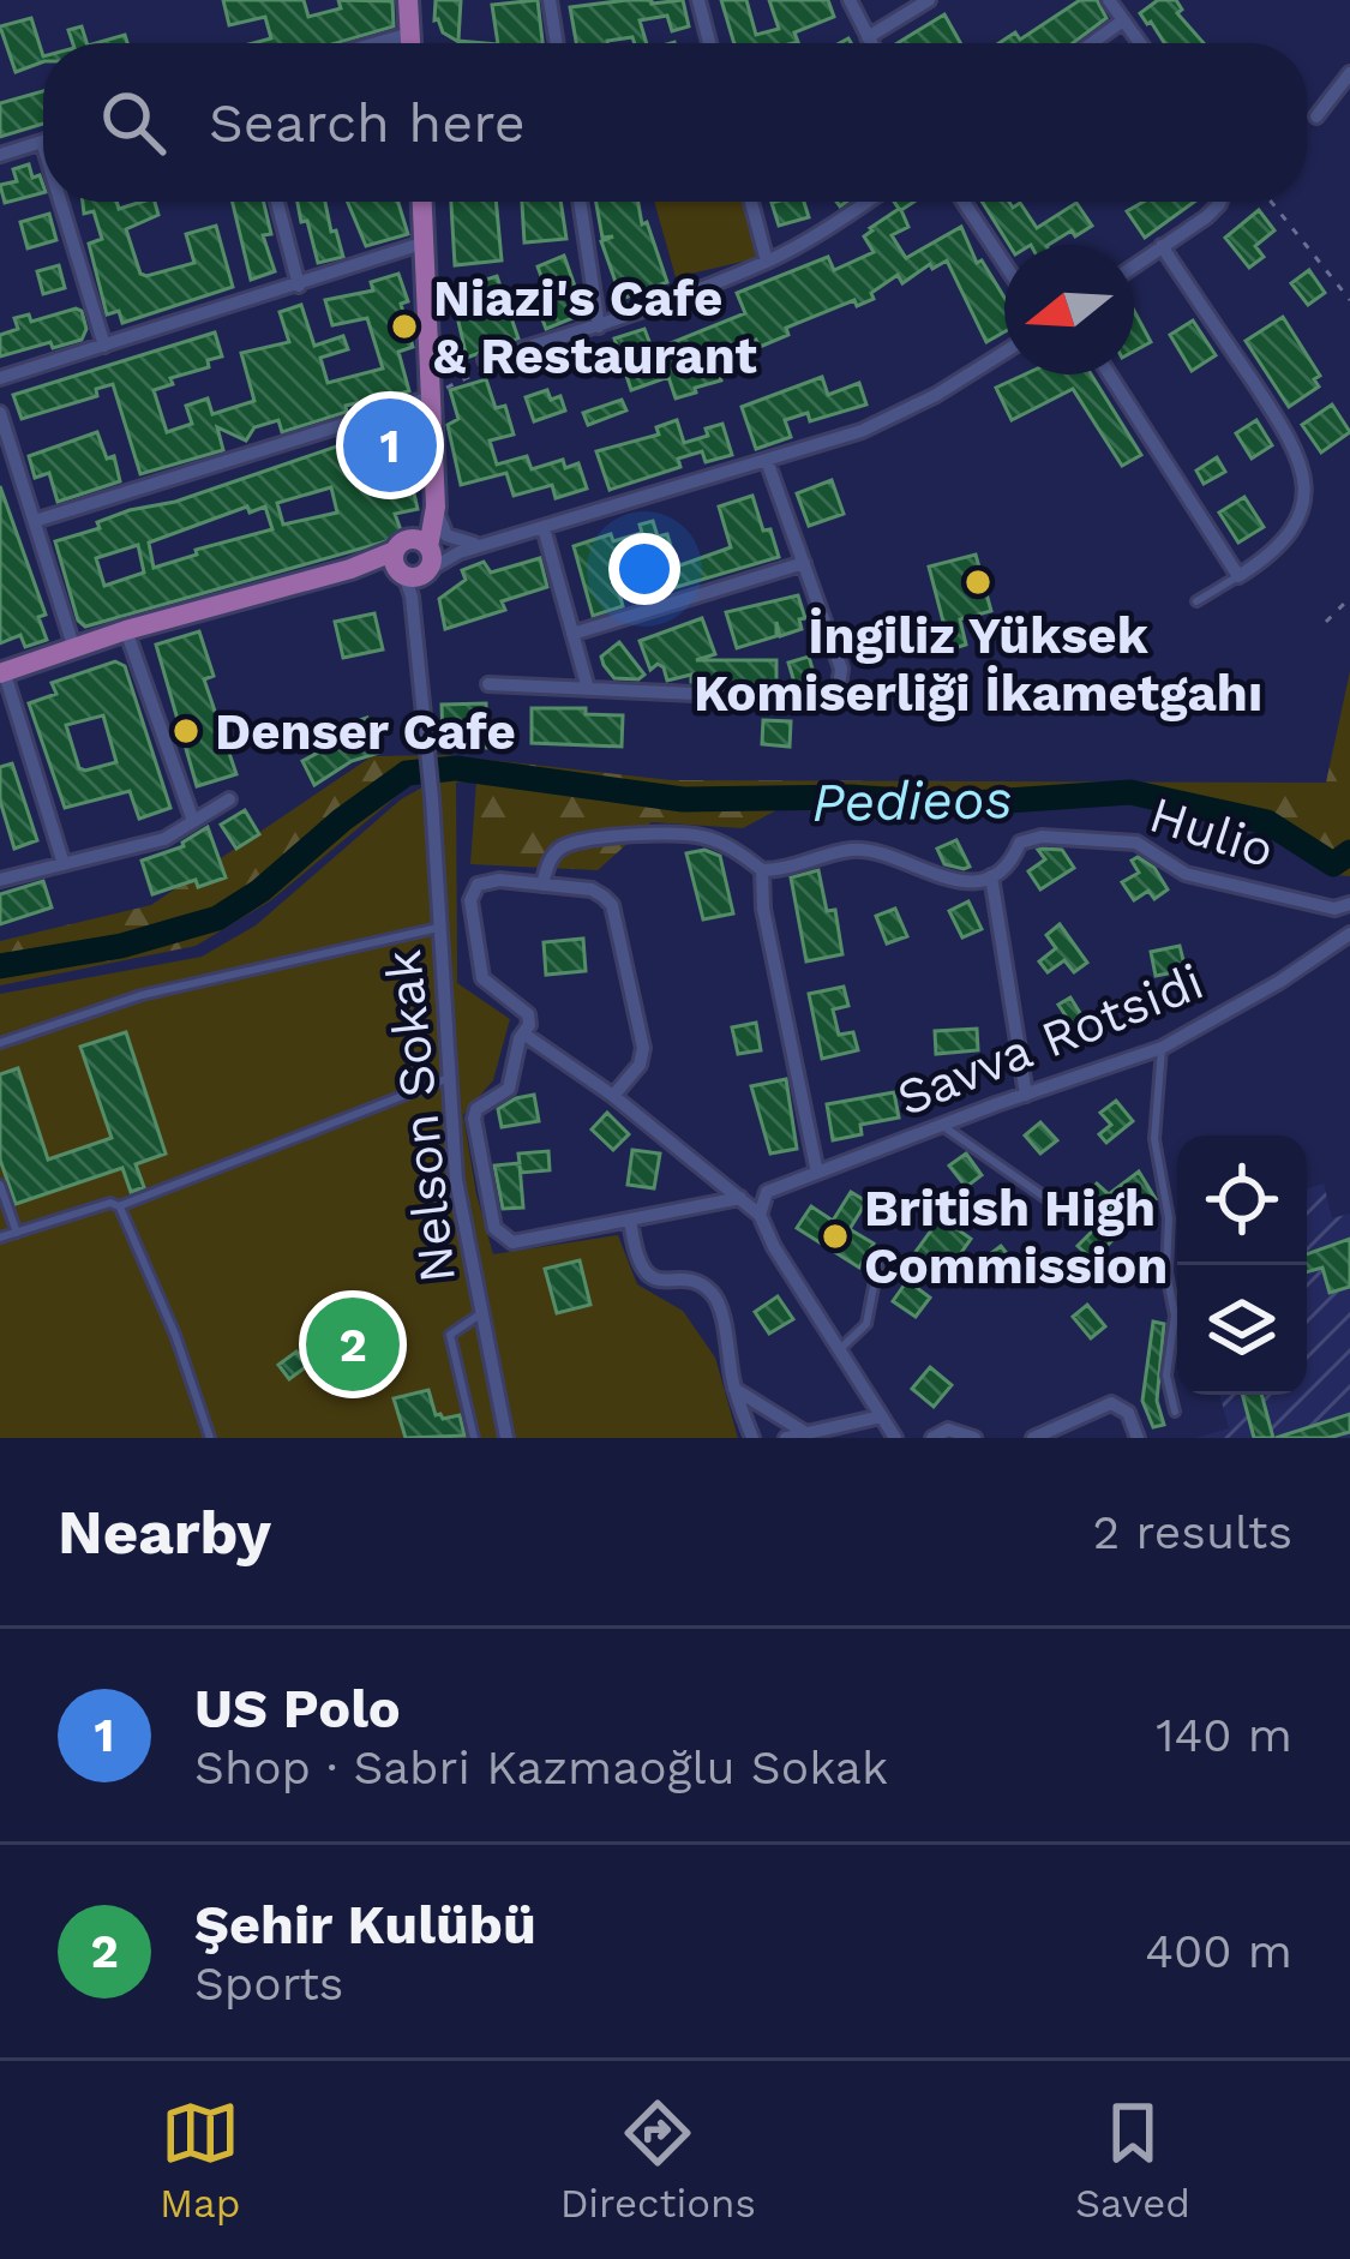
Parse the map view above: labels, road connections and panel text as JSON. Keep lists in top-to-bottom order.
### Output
{
  "streets": {
    "street": ["Hulio", "Savva Rotsidi", "Nelson Sokak"]
  },
  "water": ["Pedieos"],
  "places": [
    "Niazi's Cafe & Restaurant",
    "İngiliz Yüksek Komiserliği İkametgahı",
    "Denser Cafe",
    "British High Commission"
  ],
  "north": "left",
  "page": {
    "search": "Search here",
    "pins": ["1", "2"],
    "heading": ["Nearby", "2 results"],
    "list": [
      {
        "mark": "1",
        "name": "US Polo",
        "note": "Shop · Sabri Kazmaoğlu Sokak",
        "value": "140 m"
      },
      {
        "mark": "2",
        "name": "Şehir Kulübü",
        "note": "Sports",
        "value": "400 m"
      }
    ],
    "nav": ["Map", "Directions", "Saved"]
  }
}
